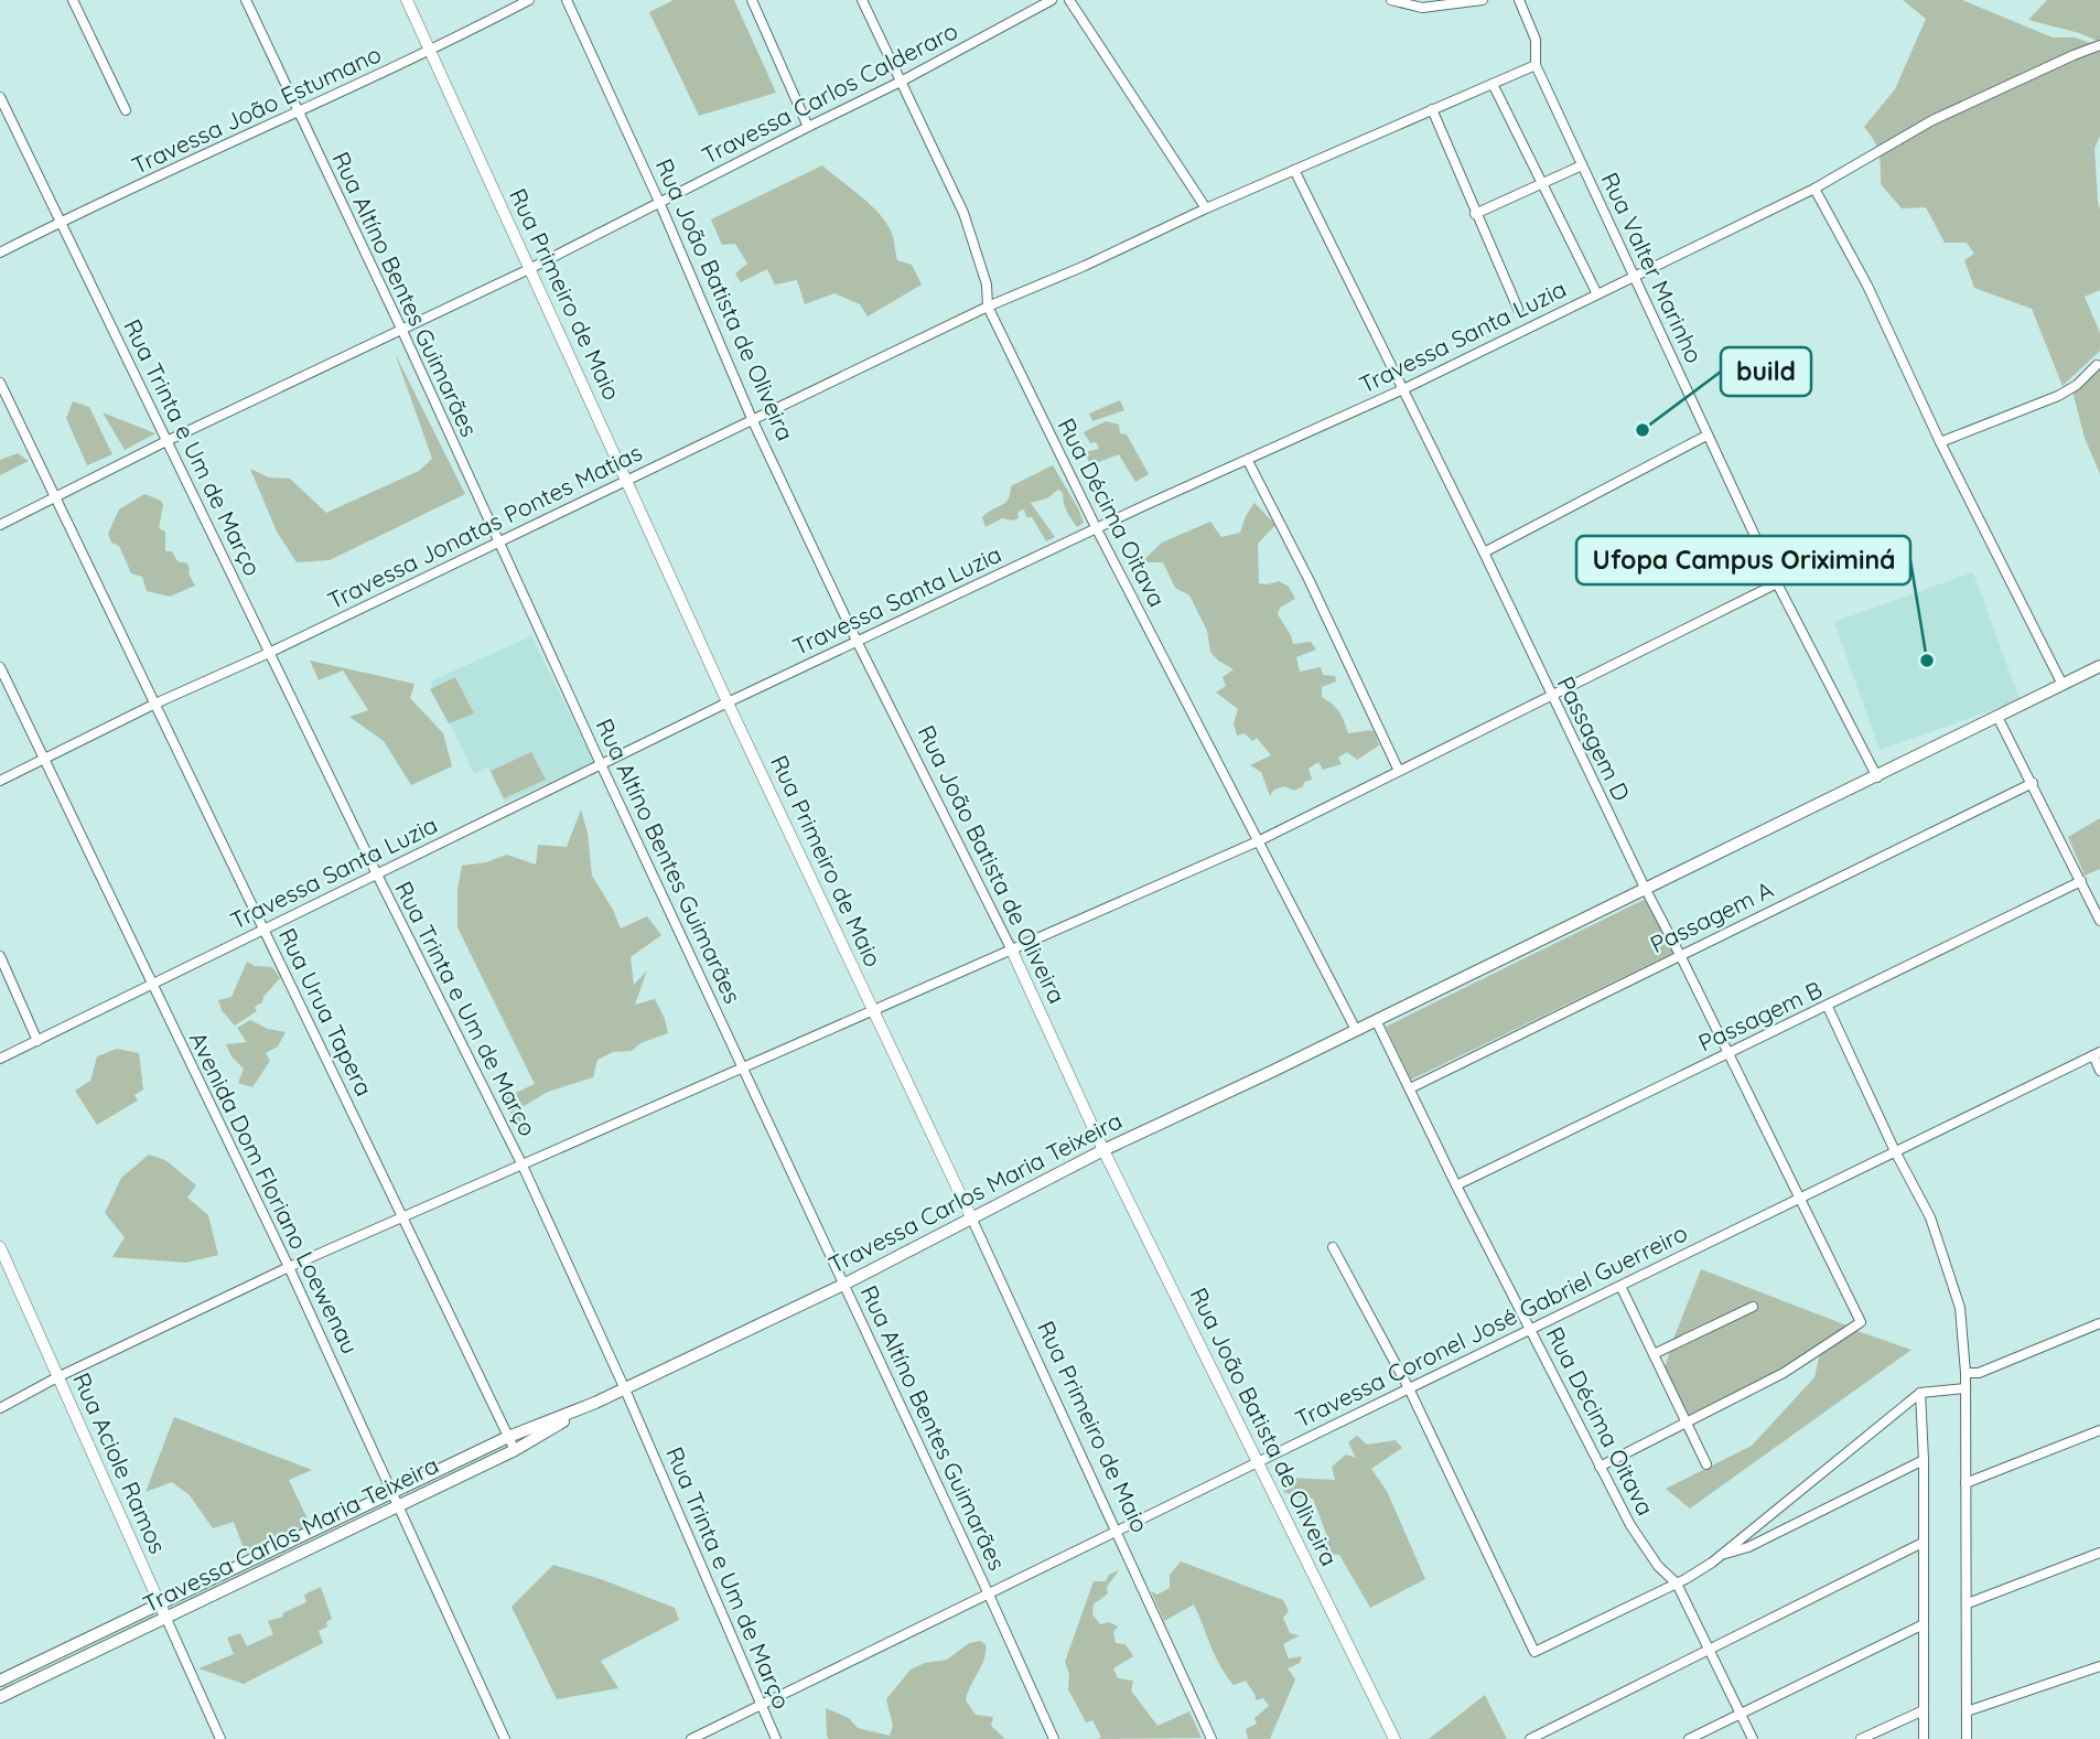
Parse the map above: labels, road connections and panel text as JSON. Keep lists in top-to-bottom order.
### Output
{
  "streets": {
    "main road": ["Travessa Carlos Maria Teixeira"],
    "street": [
      "Travessa Carlos Calderaro",
      "Travessa João Estumano",
      "Rua Valter Marinho",
      "Rua Altíno Bentes Guimarães",
      "Rua Primeiro de Maio",
      "Rua João Batista de Oliveira",
      "Travessa Santa Luzia",
      "Rua Trinta e Um de Março",
      "Rua Décima Oitava",
      "Travessa Jonatas Pontes Matias",
      "Passagem D",
      "Passagem A",
      "Rua Urua Tapera",
      "Passagem B",
      "Avenida Dom Floriano Loewenau",
      "Travessa Coronel José Gabriel Guerreiro",
      "Rua Aciole Ramos"
    ]
  },
  "crossings": [
    ["Travessa Carlos Calderaro", "Rua Altíno Bentes Guimarães"],
    ["Travessa Carlos Calderaro", "Rua Primeiro de Maio"],
    ["Travessa Carlos Calderaro", "Rua João Batista de Oliveira"],
    ["Travessa Carlos Calderaro", "Rua Trinta e Um de Março"],
    ["Travessa Carlos Calderaro", "Rua Décima Oitava"],
    ["Travessa Carlos Calderaro", "Rua Urua Tapera"],
    ["Travessa João Estumano", "Rua Altíno Bentes Guimarães"],
    ["Travessa João Estumano", "Rua Primeiro de Maio"],
    ["Travessa João Estumano", "Rua Trinta e Um de Março"],
    ["Rua Valter Marinho", "Travessa Santa Luzia"],
    ["Rua Valter Marinho", "Travessa Carlos Maria Teixeira"],
    ["Rua Altíno Bentes Guimarães", "Travessa Santa Luzia"],
    ["Rua Altíno Bentes Guimarães", "Travessa Jonatas Pontes Matias"],
    ["Rua Altíno Bentes Guimarães", "Travessa Carlos Maria Teixeira"],
    ["Rua Altíno Bentes Guimarães", "Travessa Coronel José Gabriel Guerreiro"],
    ["Rua Primeiro de Maio", "Travessa Santa Luzia"],
    ["Rua Primeiro de Maio", "Travessa Jonatas Pontes Matias"],
    ["Rua Primeiro de Maio", "Travessa Carlos Maria Teixeira"],
    ["Rua Primeiro de Maio", "Travessa Coronel José Gabriel Guerreiro"],
    ["Rua João Batista de Oliveira", "Travessa Santa Luzia"],
    ["Rua João Batista de Oliveira", "Travessa Jonatas Pontes Matias"],
    ["Rua João Batista de Oliveira", "Travessa Carlos Maria Teixeira"],
    ["Rua João Batista de Oliveira", "Travessa Coronel José Gabriel Guerreiro"],
    ["Travessa Santa Luzia", "Rua Trinta e Um de Março"],
    ["Travessa Santa Luzia", "Rua Décima Oitava"],
    ["Travessa Santa Luzia", "Passagem D"],
    ["Travessa Santa Luzia", "Rua Urua Tapera"],
    ["Travessa Santa Luzia", "Avenida Dom Floriano Loewenau"],
    ["Rua Trinta e Um de Março", "Travessa Jonatas Pontes Matias"],
    ["Rua Trinta e Um de Março", "Travessa Carlos Maria Teixeira"],
    ["Rua Trinta e Um de Março", "Travessa Coronel José Gabriel Guerreiro"],
    ["Rua Décima Oitava", "Travessa Jonatas Pontes Matias"],
    ["Rua Décima Oitava", "Passagem A"],
    ["Rua Décima Oitava", "Passagem B"],
    ["Rua Décima Oitava", "Travessa Carlos Maria Teixeira"],
    ["Rua Décima Oitava", "Travessa Coronel José Gabriel Guerreiro"],
    ["Travessa Jonatas Pontes Matias", "Rua Urua Tapera"],
    ["Travessa Jonatas Pontes Matias", "Avenida Dom Floriano Loewenau"],
    ["Passagem D", "Passagem A"],
    ["Passagem D", "Passagem B"],
    ["Passagem D", "Travessa Carlos Maria Teixeira"],
    ["Passagem D", "Travessa Coronel José Gabriel Guerreiro"],
    ["Rua Urua Tapera", "Travessa Carlos Maria Teixeira"],
    ["Avenida Dom Floriano Loewenau", "Travessa Carlos Maria Teixeira"],
    ["Travessa Carlos Maria Teixeira", "Rua Aciole Ramos"]
  ],
  "places": ["build", "Ufopa Campus Oriximiná"]
}
